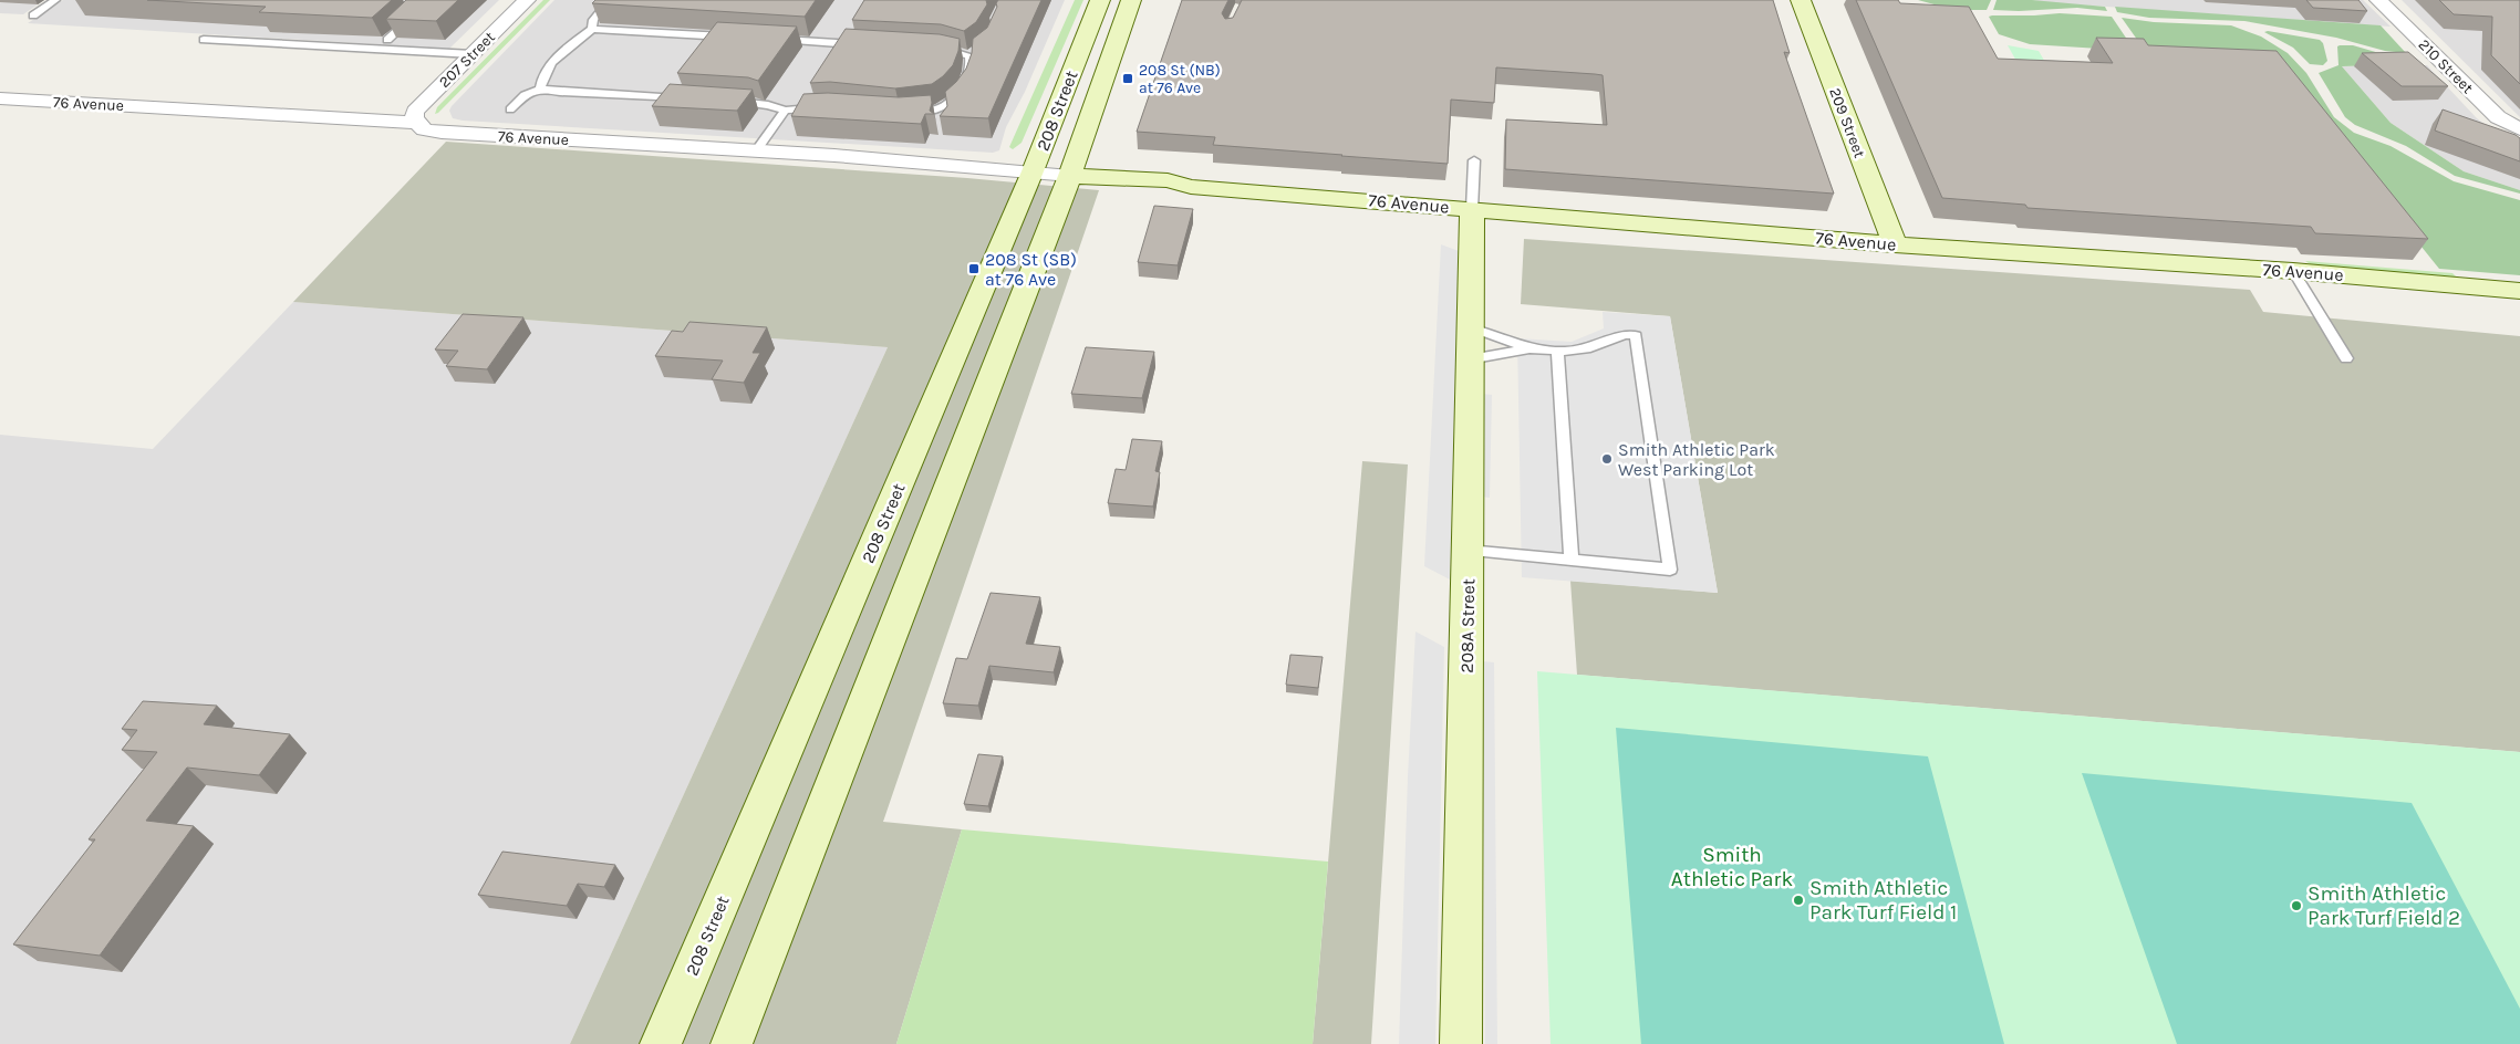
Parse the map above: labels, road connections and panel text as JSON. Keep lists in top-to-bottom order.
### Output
{
  "streets": {
    "street": [
      "207 Street",
      "210 Street",
      "76 Avenue",
      "208 Street",
      "209 Street",
      "208A Street"
    ]
  },
  "crossings": [
    ["207 Street", "76 Avenue"],
    ["76 Avenue", "208 Street"],
    ["76 Avenue", "209 Street"],
    ["76 Avenue", "208A Street"]
  ],
  "parks": ["Smith Athletic Park"],
  "places": {
    "transit": ["208 St (NB) at 76 Ave", "208 St (SB) at 76 Ave"],
    "other": ["Smith Athletic Park West Parking Lot", "Smith Athletic Park Turf Field 1", "Smith Athletic Park Turf Field 2"]
  }
}
